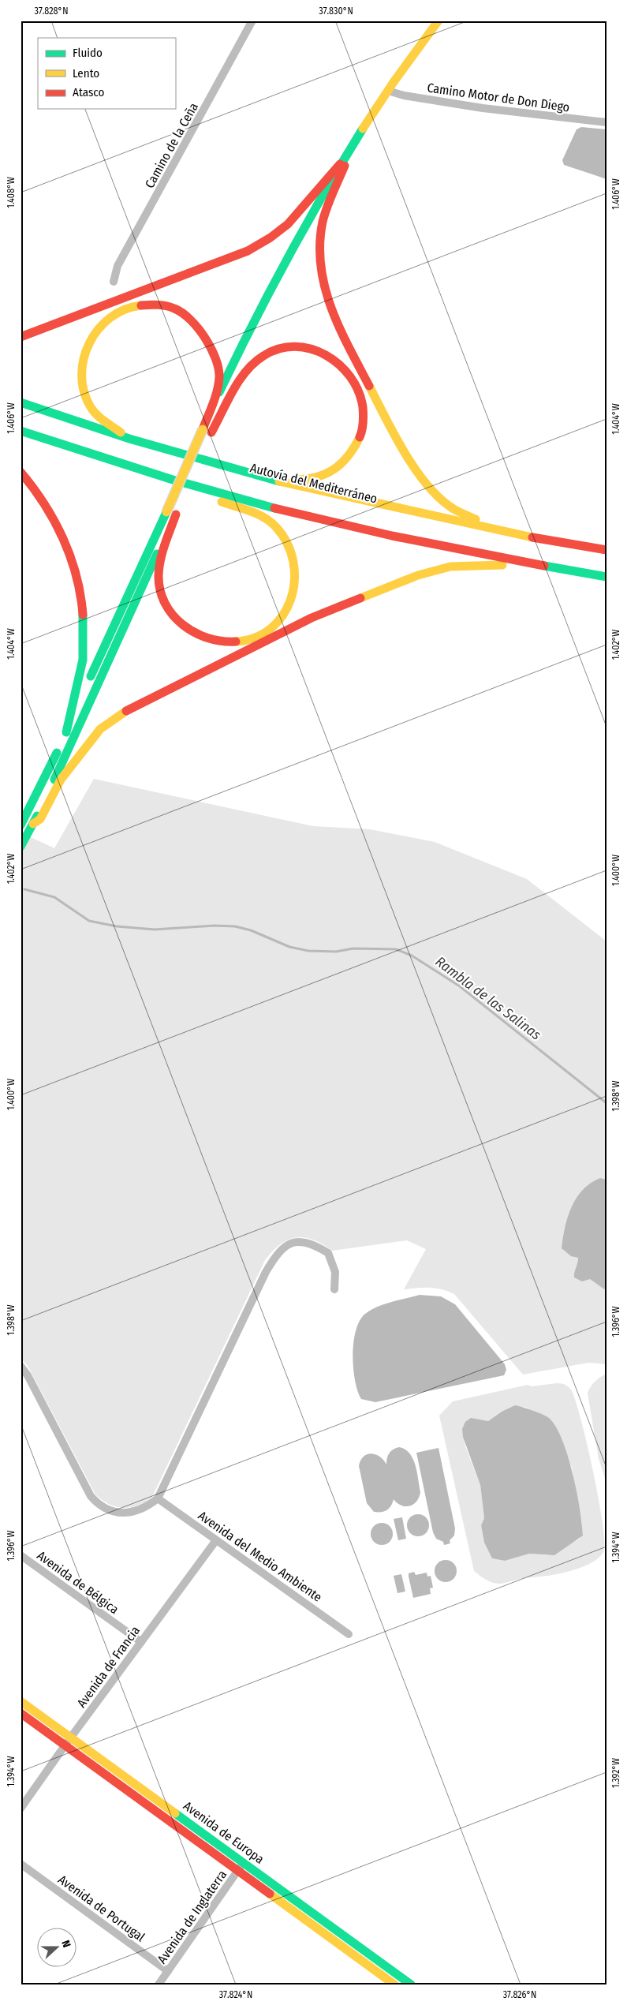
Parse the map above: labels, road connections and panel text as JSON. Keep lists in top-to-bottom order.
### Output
{
  "streets": {
    "main road": ["Autovía del Mediterráneo", "Avenida de Europa"],
    "street": [
      "Camino Motor de Don Diego",
      "Camino de la Ceña",
      "Avenida del Medio Ambiente",
      "Avenida de Bélgica",
      "Avenida de Francia",
      "Avenida de Portugal",
      "Avenida de Inglaterra"
    ]
  },
  "crossings": [
    ["Avenida del Medio Ambiente", "Avenida de Francia"],
    ["Avenida de Bélgica", "Avenida de Francia"],
    ["Avenida de Francia", "Avenida de Europa"],
    ["Avenida de Europa", "Avenida de Inglaterra"],
    ["Avenida de Portugal", "Avenida de Inglaterra"]
  ],
  "water": ["Rambla de las Salinas"],
  "legend": ["Fluido", "Lento", "Atasco"],
  "north": "right",
  "coordinates": [
    "37.828°N",
    "37.830°N",
    "1.408°W",
    "1.406°W",
    "1.404°W",
    "1.402°W",
    "1.400°W",
    "1.398°W",
    "1.396°W",
    "1.394°W",
    "1.392°W",
    "37.824°N",
    "37.826°N"
  ]
}
